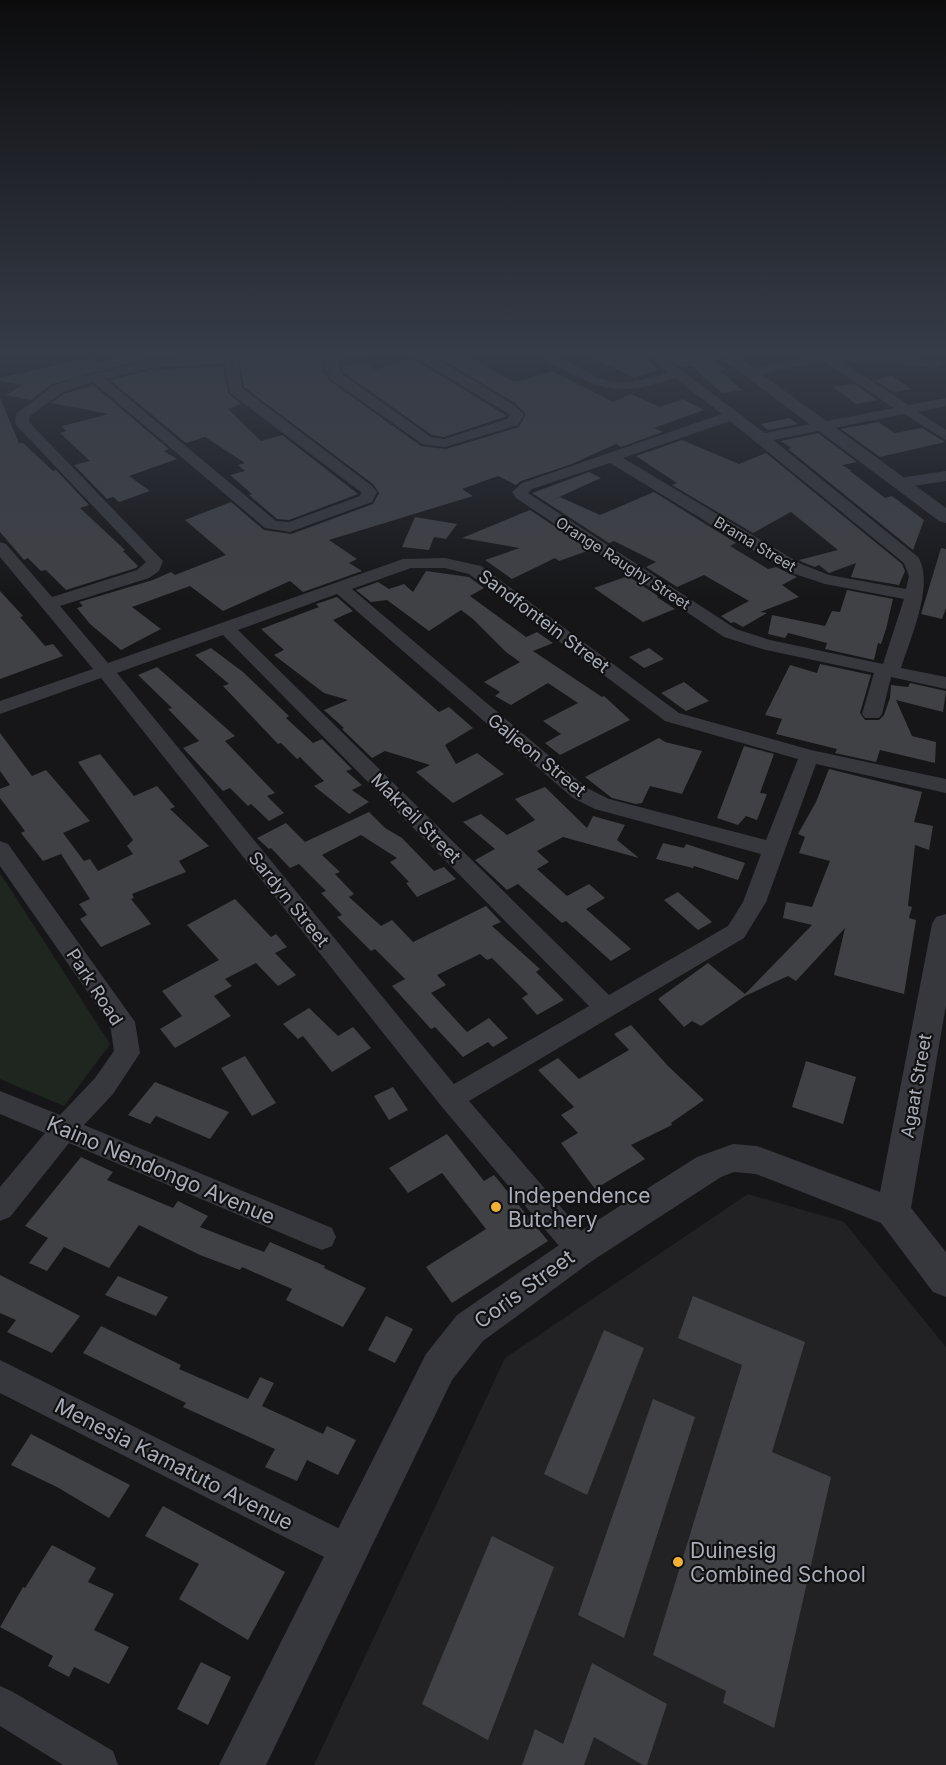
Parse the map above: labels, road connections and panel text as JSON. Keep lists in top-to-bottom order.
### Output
{
  "streets": {
    "street": [
      "Brama Street",
      "Orange Raughy Street",
      "Sandfontein Street",
      "Galjeon Street",
      "Makreil Street",
      "Sardyn Street",
      "Park Road",
      "Agaat Street",
      "Kaino Nendongo Avenue",
      "Coris Street",
      "Menesia Kamatuto Avenue"
    ]
  },
  "crossings": [
    ["Brama Street", "Orange Raughy Street"],
    ["Sandfontein Street", "Galjeon Street"],
    ["Sandfontein Street", "Makreil Street"],
    ["Sandfontein Street", "Sardyn Street"],
    ["Sardyn Street", "Coris Street"],
    ["Park Road", "Kaino Nendongo Avenue"],
    ["Agaat Street", "Coris Street"],
    ["Coris Street", "Menesia Kamatuto Avenue"]
  ],
  "places": ["Independence Butchery", "Duinesig Combined School"]
}
